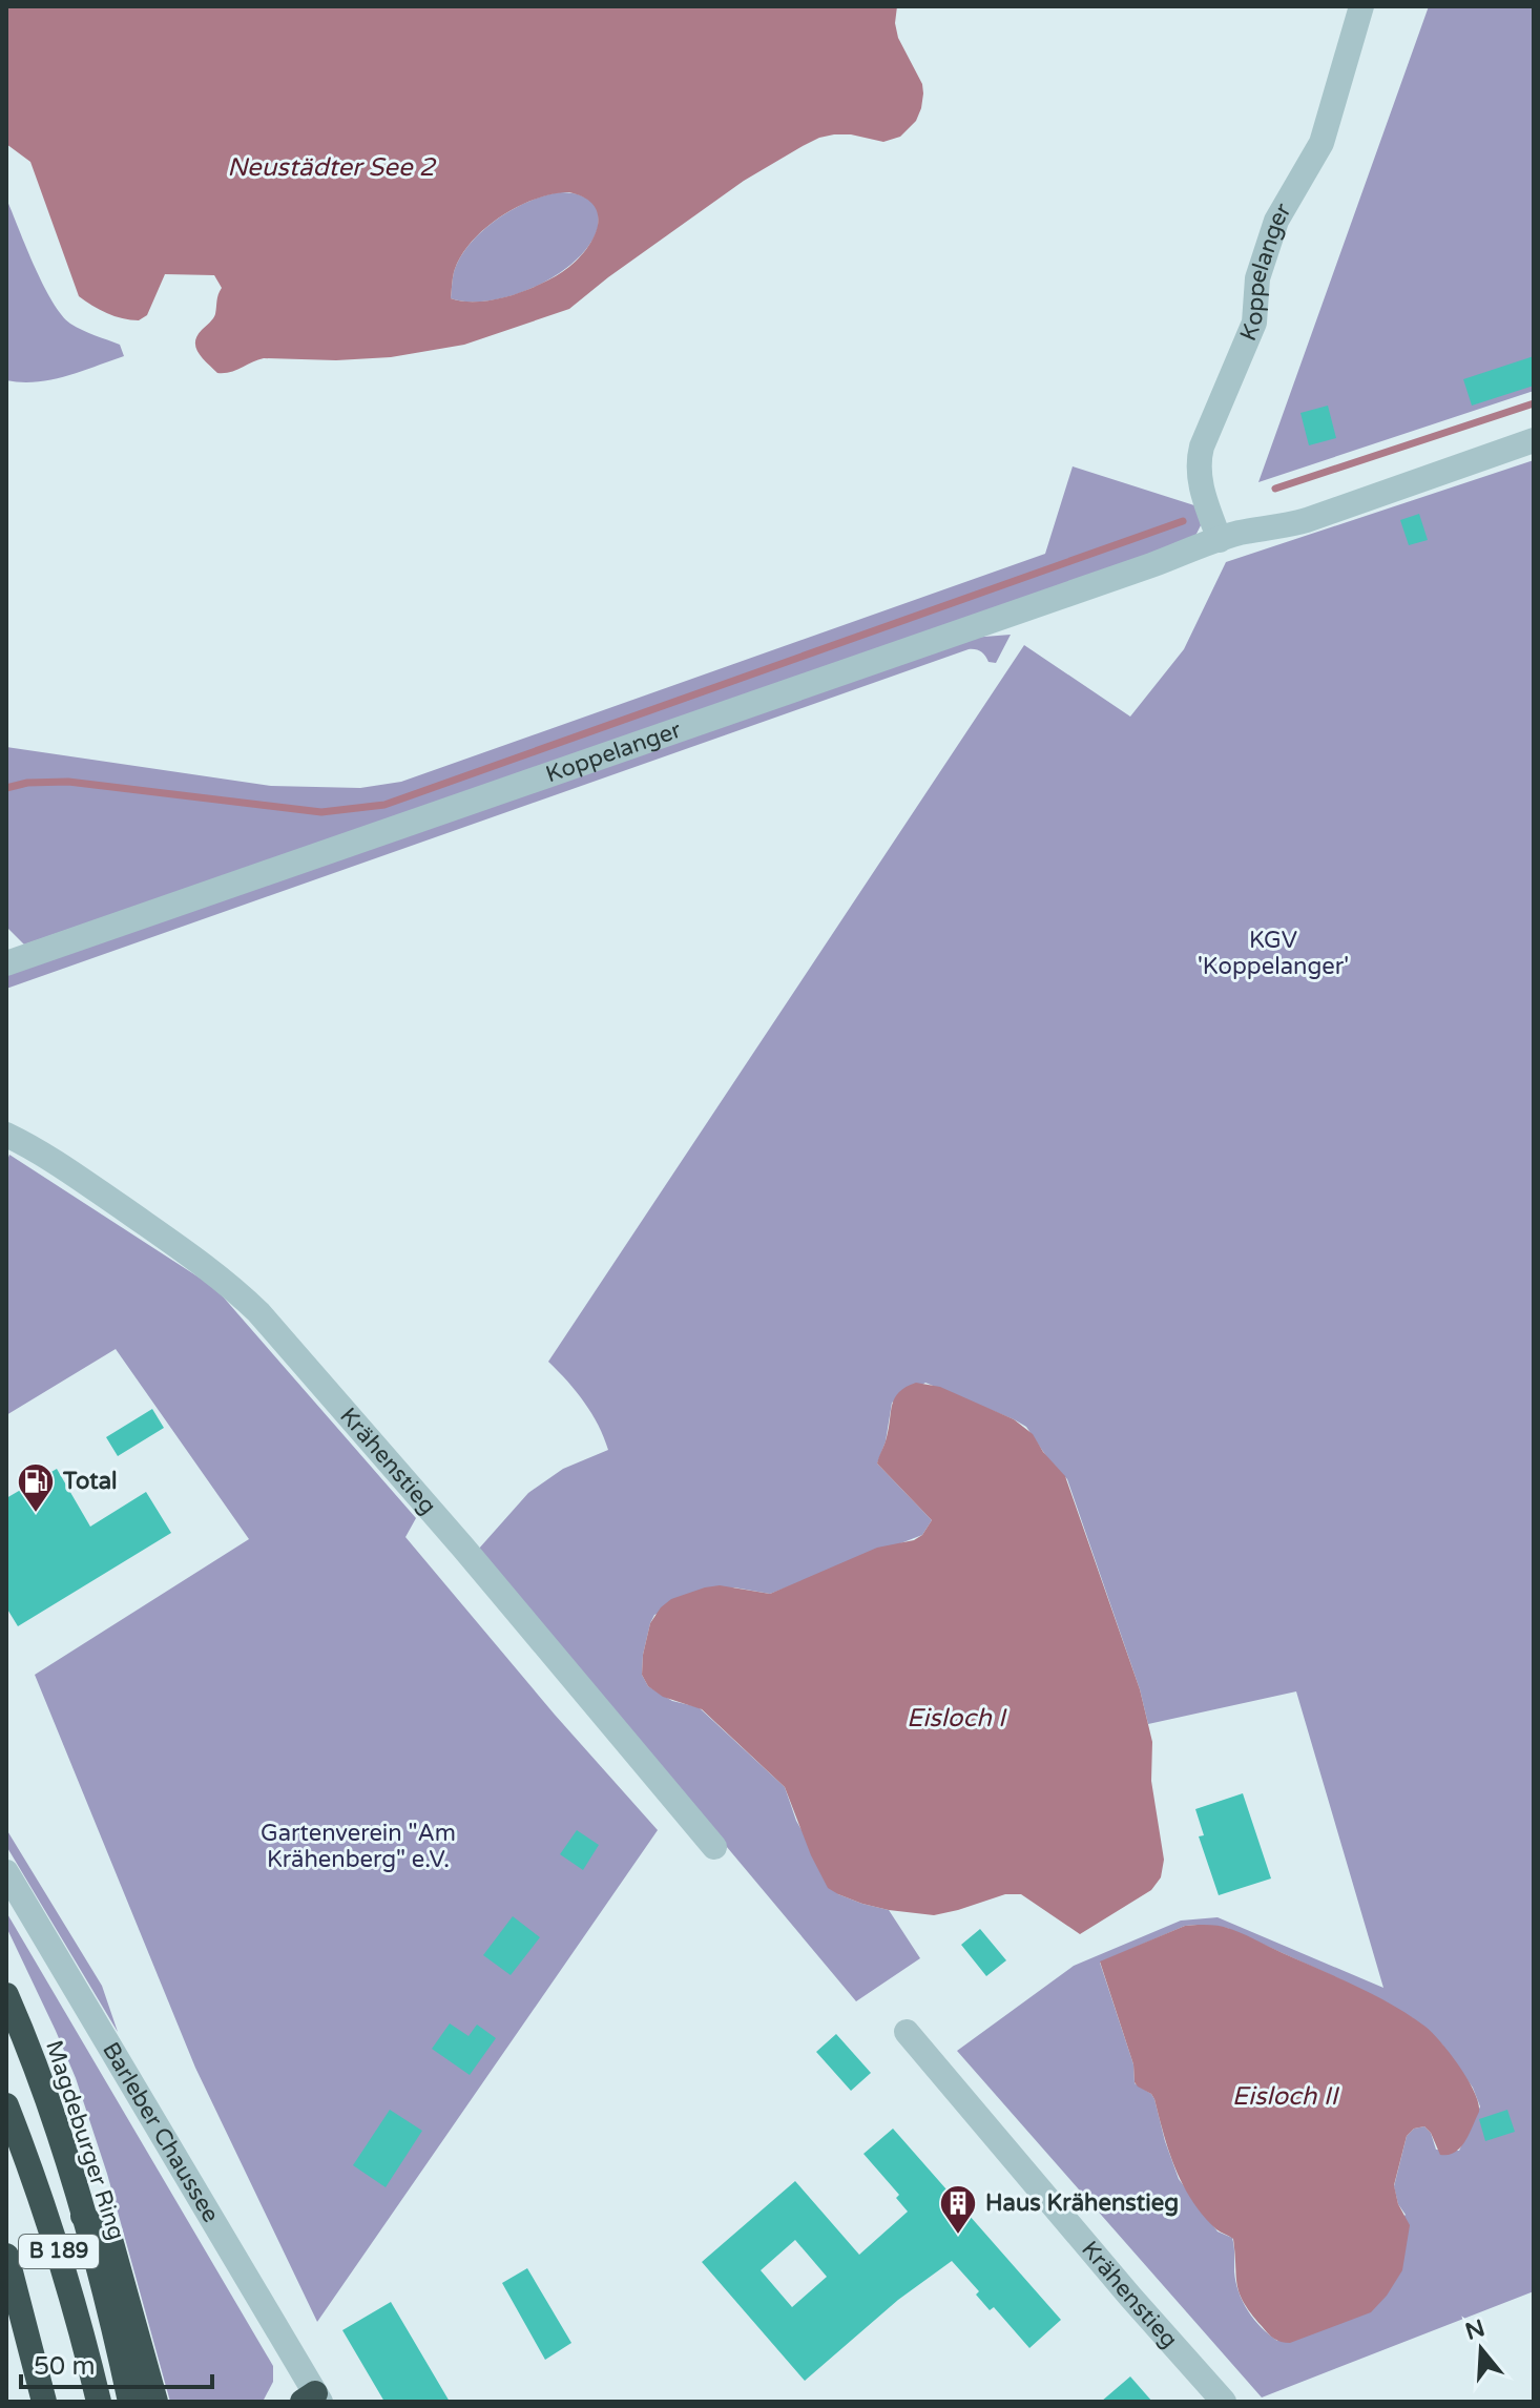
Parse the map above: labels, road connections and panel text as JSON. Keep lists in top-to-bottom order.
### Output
{
  "streets": {
    "highway": ["Magdeburger Ring", "B 189"],
    "street": ["Koppelanger", "Krähenstieg", "Barleber Chaussee"]
  },
  "water": ["Neustädter See 2", "Eisloch I", "Eisloch II"],
  "parks": ["KGV 'Koppelanger'", "Gartenverein \"Am Krähenberg\" e.V."],
  "places": {
    "fuel station": ["Total"],
    "building": ["Haus Krähenstieg"]
  },
  "scale_bar": "50 m",
  "north": "top"
}
